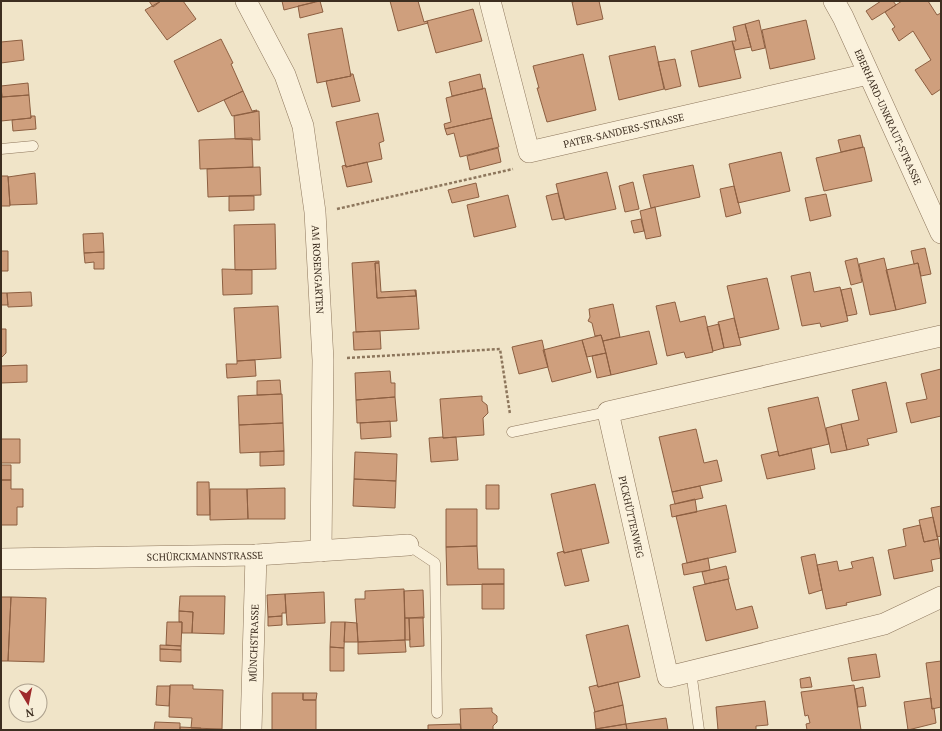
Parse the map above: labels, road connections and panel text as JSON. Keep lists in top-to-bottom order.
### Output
{
  "streets": {
    "street": [
      "EBERHARD-UNKRAUT-STRASSE",
      "PATER-SANDERS-STRASSE",
      "AM ROSENGARTEN",
      "PICKHÜTTENWEG",
      "SCHÜRCKMANNSTRASSE",
      "MÜNCHSTRASSE"
    ]
  },
  "crossings": [
    ["EBERHARD-UNKRAUT-STRASSE", "PATER-SANDERS-STRASSE"],
    ["AM ROSENGARTEN", "SCHÜRCKMANNSTRASSE"],
    ["SCHÜRCKMANNSTRASSE", "MÜNCHSTRASSE"]
  ],
  "north": "bottom"
}
